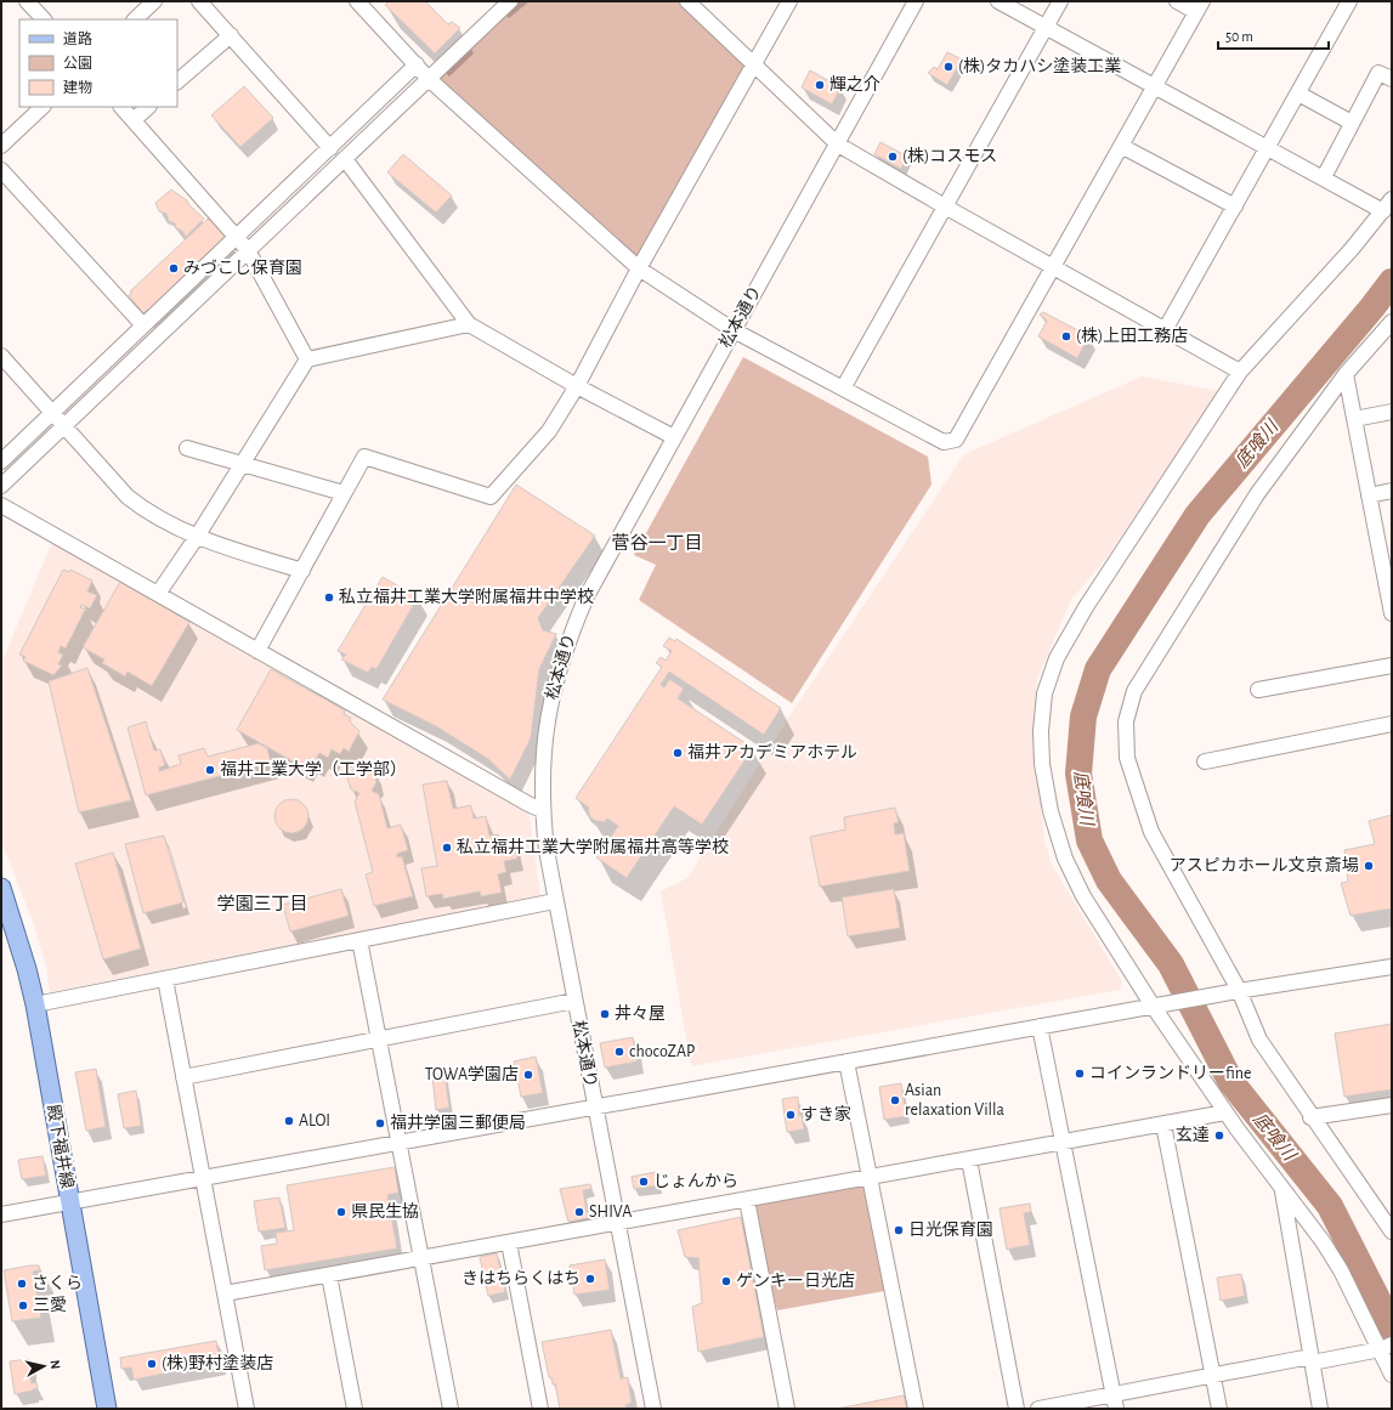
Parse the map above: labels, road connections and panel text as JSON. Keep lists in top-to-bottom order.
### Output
{
  "streets": {
    "main road": ["殿下福井線"],
    "street": ["松本通り"]
  },
  "districts": ["菅谷一丁目", "学園三丁目"],
  "water": ["底喰川"],
  "places": [
    "(株)タカハシ塗装工業",
    "輝之介",
    "(株)コスモス",
    "みづこし保育園",
    "(株)上田工務店",
    "私立福井工業大学附属福井中学校",
    "福井アカデミアホテル",
    "福井工業大学（工学部）",
    "私立福井工業大学附属福井高等学校",
    "アスピカホール文京 斎場",
    "丼々屋",
    "chocoZAP",
    "コインランドリーfine",
    "TOWA学園店",
    "Asian relaxation Villa",
    "すき家",
    "ALOI",
    "福井学園三郵便局",
    "玄達",
    "じょんから",
    "県民生協",
    "SHIVA",
    "日光保育園",
    "きはちらくはち",
    "ゲンキー日光店",
    "さくら",
    "三愛",
    "(株)野村塗装店"
  ],
  "legend": ["道路", "公園", "建物"],
  "scale_bar": "50 m",
  "north": "right"
}
